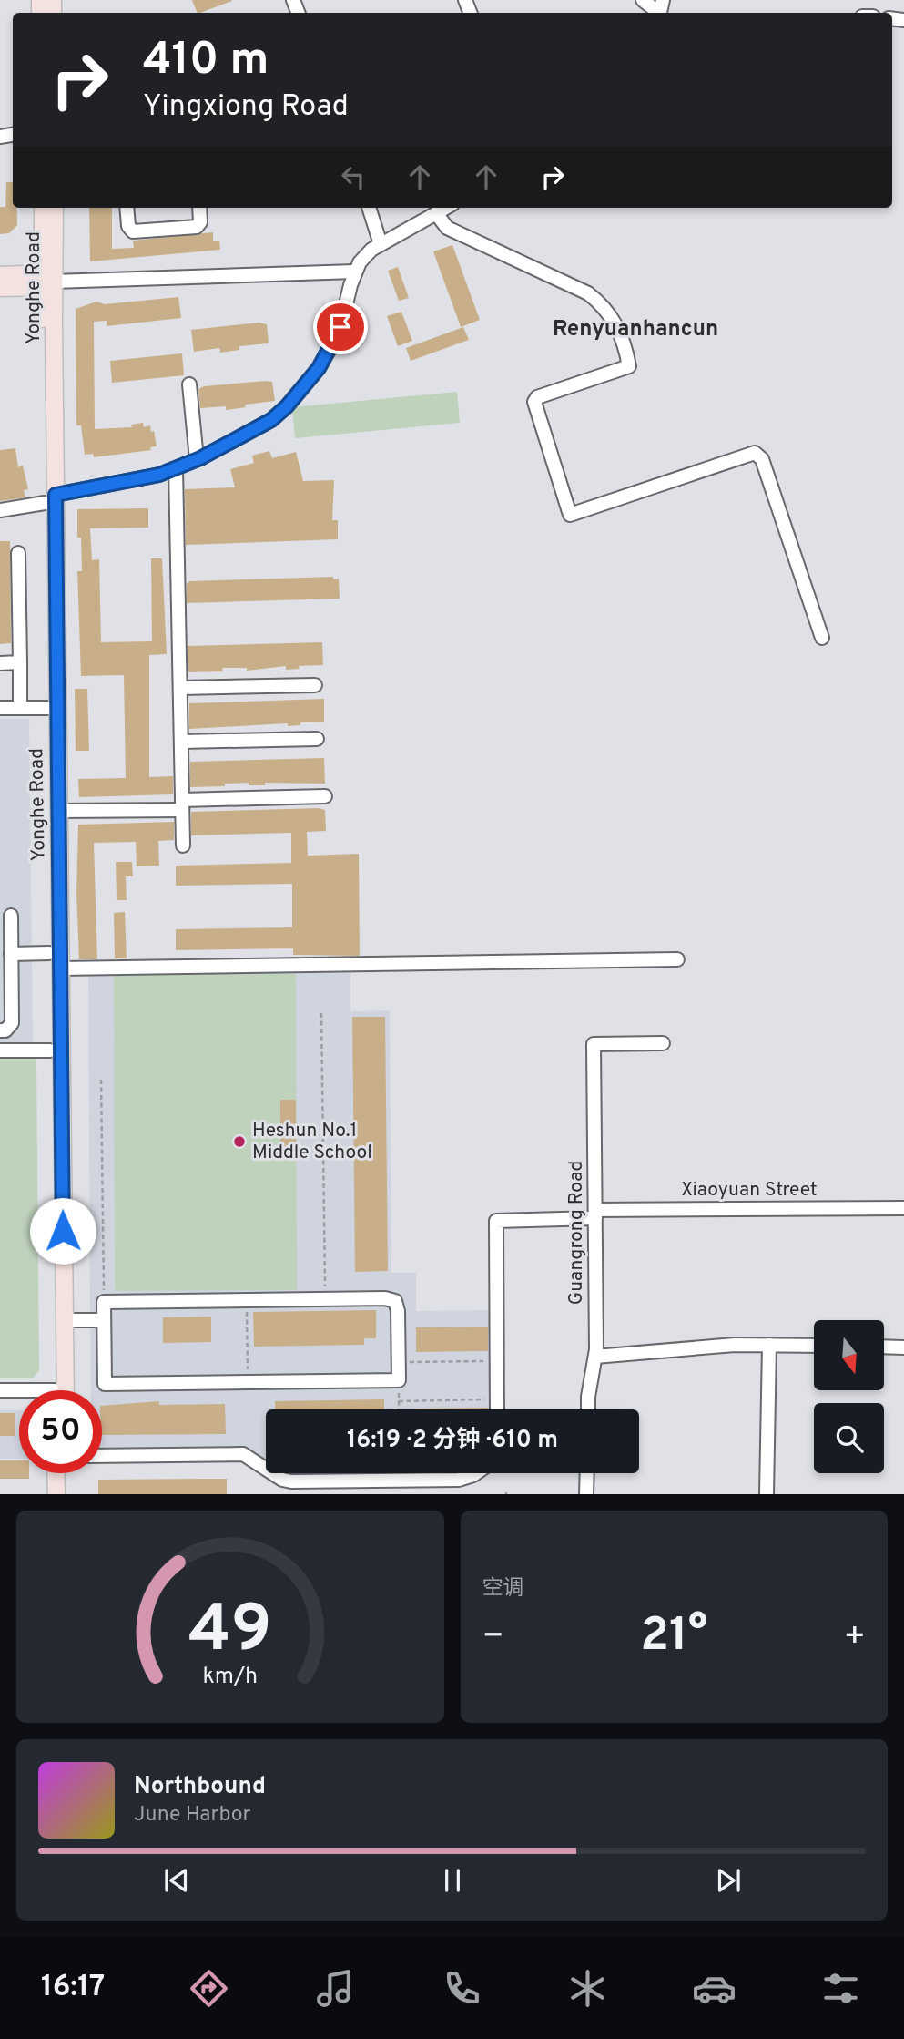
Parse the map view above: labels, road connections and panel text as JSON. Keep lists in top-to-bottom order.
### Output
{
  "streets": {
    "main road": ["Yonghe Road"],
    "street": ["Xiaoyuan Street", "Guangrong Road"]
  },
  "crossings": [
    ["Xiaoyuan Street", "Guangrong Road"]
  ],
  "districts": ["Renyuanhancun"],
  "places": ["Heshun No.1 Middle School"],
  "north": "bottom",
  "page": {
    "turn": ["410 m", "Yingxiong Road"],
    "limit": "50",
    "trip": "16:19 · 2 分钟 · 610 m",
    "tile": "空调",
    "heat": ["−", "21°", "+"],
    "song": ["Northbound", "June Harbor"],
    "tabs": "16:17",
    "gauge": ["49", "km/h"]
  }
}
